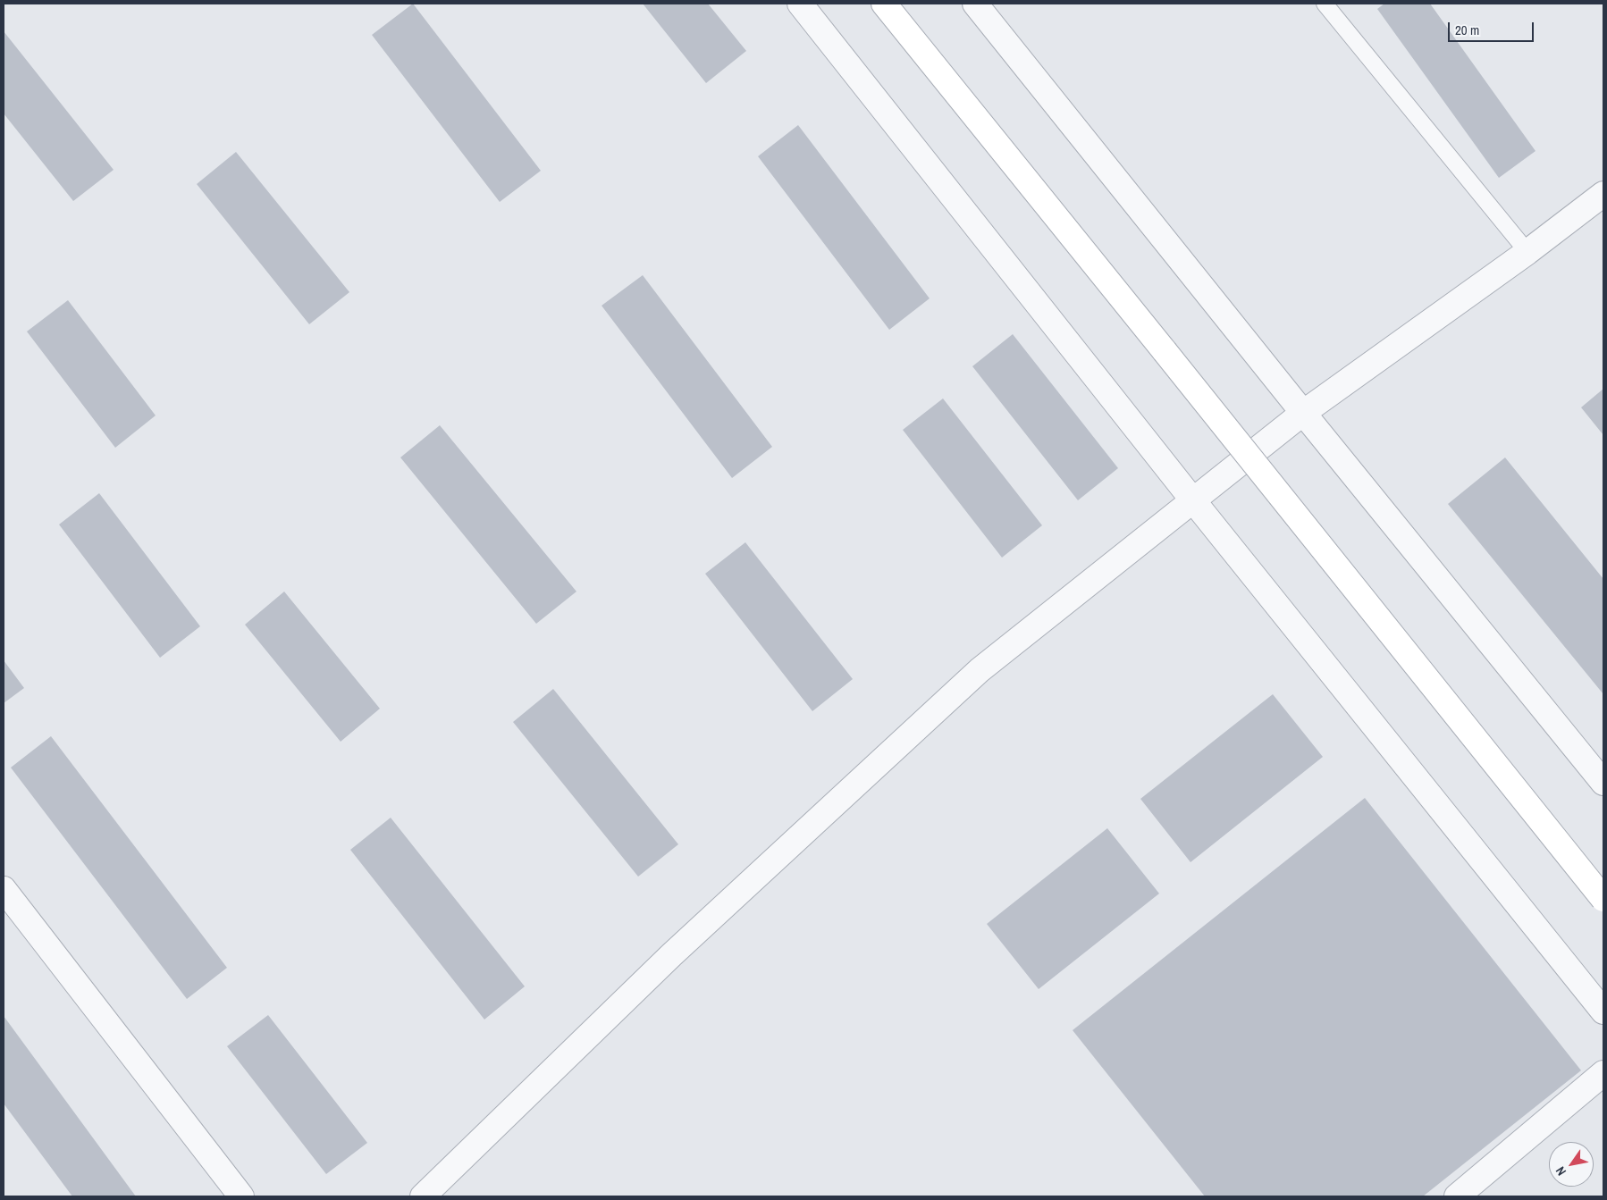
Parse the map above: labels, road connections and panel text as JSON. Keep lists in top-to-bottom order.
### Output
{
  "scale_bar": "20 m",
  "north": "bottom left"
}
